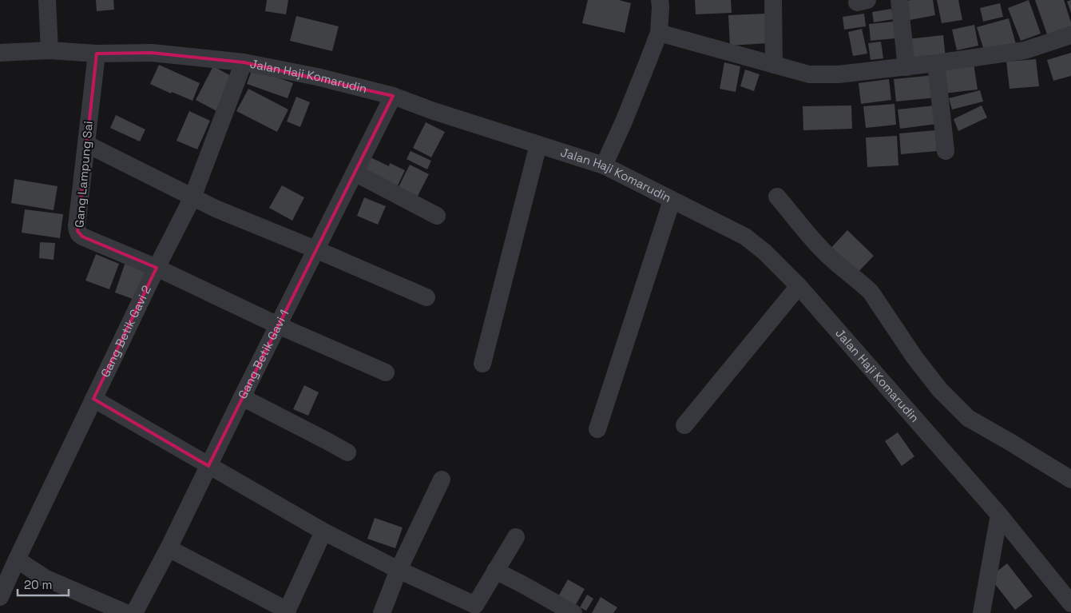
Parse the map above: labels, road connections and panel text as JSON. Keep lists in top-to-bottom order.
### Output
{
  "streets": {
    "street": [
      "Jalan Haji Komarudin",
      "Gang Lampung Sai",
      "Gang Betik Gavi 2",
      "Gang Betik Gavi 1"
    ]
  },
  "crossings": [
    ["Jalan Haji Komarudin", "Gang Lampung Sai"],
    ["Jalan Haji Komarudin", "Gang Betik Gavi 2"],
    ["Jalan Haji Komarudin", "Gang Betik Gavi 1"],
    ["Gang Lampung Sai", "Gang Betik Gavi 2"],
    ["Gang Lampung Sai", "Gang Betik Gavi 1"]
  ],
  "scale_bar": "20 m"
}
